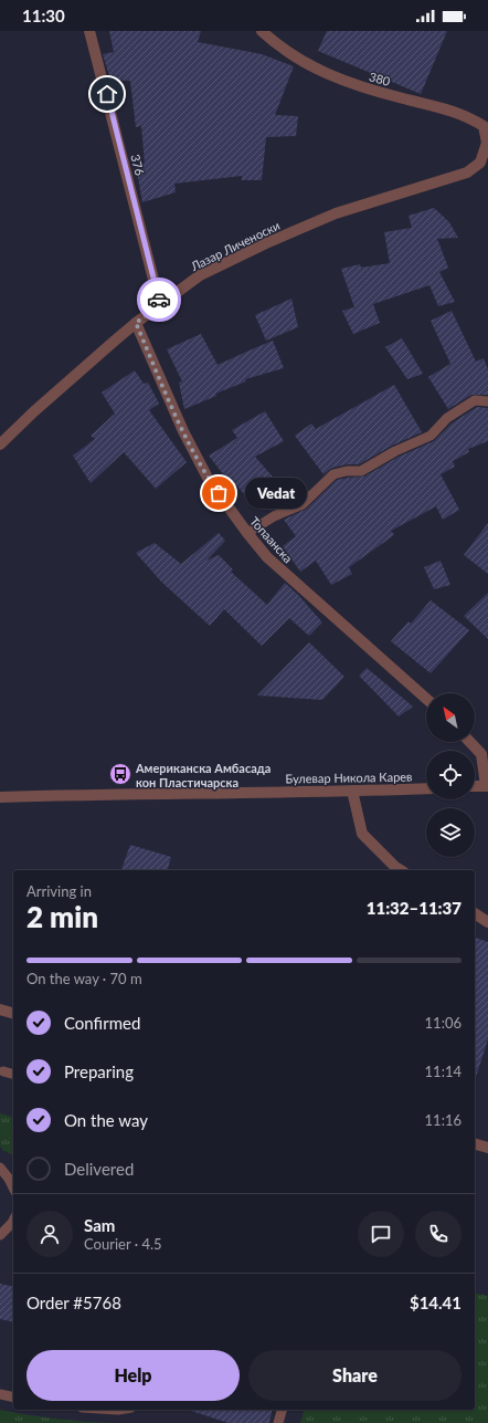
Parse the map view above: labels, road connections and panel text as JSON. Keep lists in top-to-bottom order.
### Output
{
  "streets": {
    "street": [
      "380",
      "376",
      "Лазар Личеноски",
      "Топаанска",
      "Булевар Никола Карев"
    ]
  },
  "crossings": [
    ["380", "Лазар Личеноски"],
    ["376", "Лазар Личеноски"],
    ["Лазар Личеноски", "Топаанска"]
  ],
  "places": {
    "other": ["Vedat"],
    "bus stop": ["Американска Амбасада кон Пластичарска"]
  },
  "north": "top left",
  "page": {
    "status": "11:30",
    "bubble": "Vedat",
    "heading": ["2 min", "Arriving in", "11:32–11:37"],
    "panel": [
      "Sam",
      "Courier · 4.5",
      "Order #5768",
      "$14.41"
    ],
    "bar": "On the way · 70 m",
    "list": [
      ["Confirmed", "11:06"],
      ["Preparing", "11:14"],
      ["On the way", "11:16"],
      "Delivered"
    ],
    "buttons": ["Help", "Share"]
  }
}
